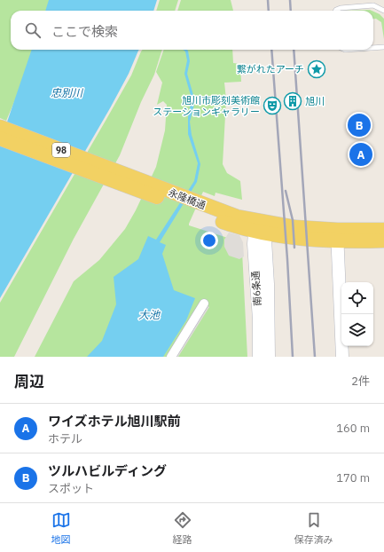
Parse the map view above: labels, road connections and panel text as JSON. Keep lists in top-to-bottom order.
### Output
{
  "streets": {
    "main road": ["98", "永隆橋通"],
    "street": ["南6条通"]
  },
  "crossings": [
    ["永隆橋通", "南6条通"]
  ],
  "water": ["忠別川", "大池"],
  "places": {
    "place": ["繋がれたアーチ"],
    "building": ["旭川"],
    "theatre": ["旭川市彫刻美術館 ステーションギャラリー"]
  },
  "page": {
    "search": "ここで検索",
    "pins": ["B", "A"],
    "heading": ["周辺", "2件"],
    "list": [
      {
        "mark": "A",
        "name": "ワイズホテル旭川駅前",
        "note": "ホテル",
        "value": "160 m"
      },
      {
        "mark": "B",
        "name": "ツルハビルディング",
        "note": "スポット",
        "value": "170 m"
      }
    ],
    "nav": ["地図", "経路", "保存済み"]
  }
}
